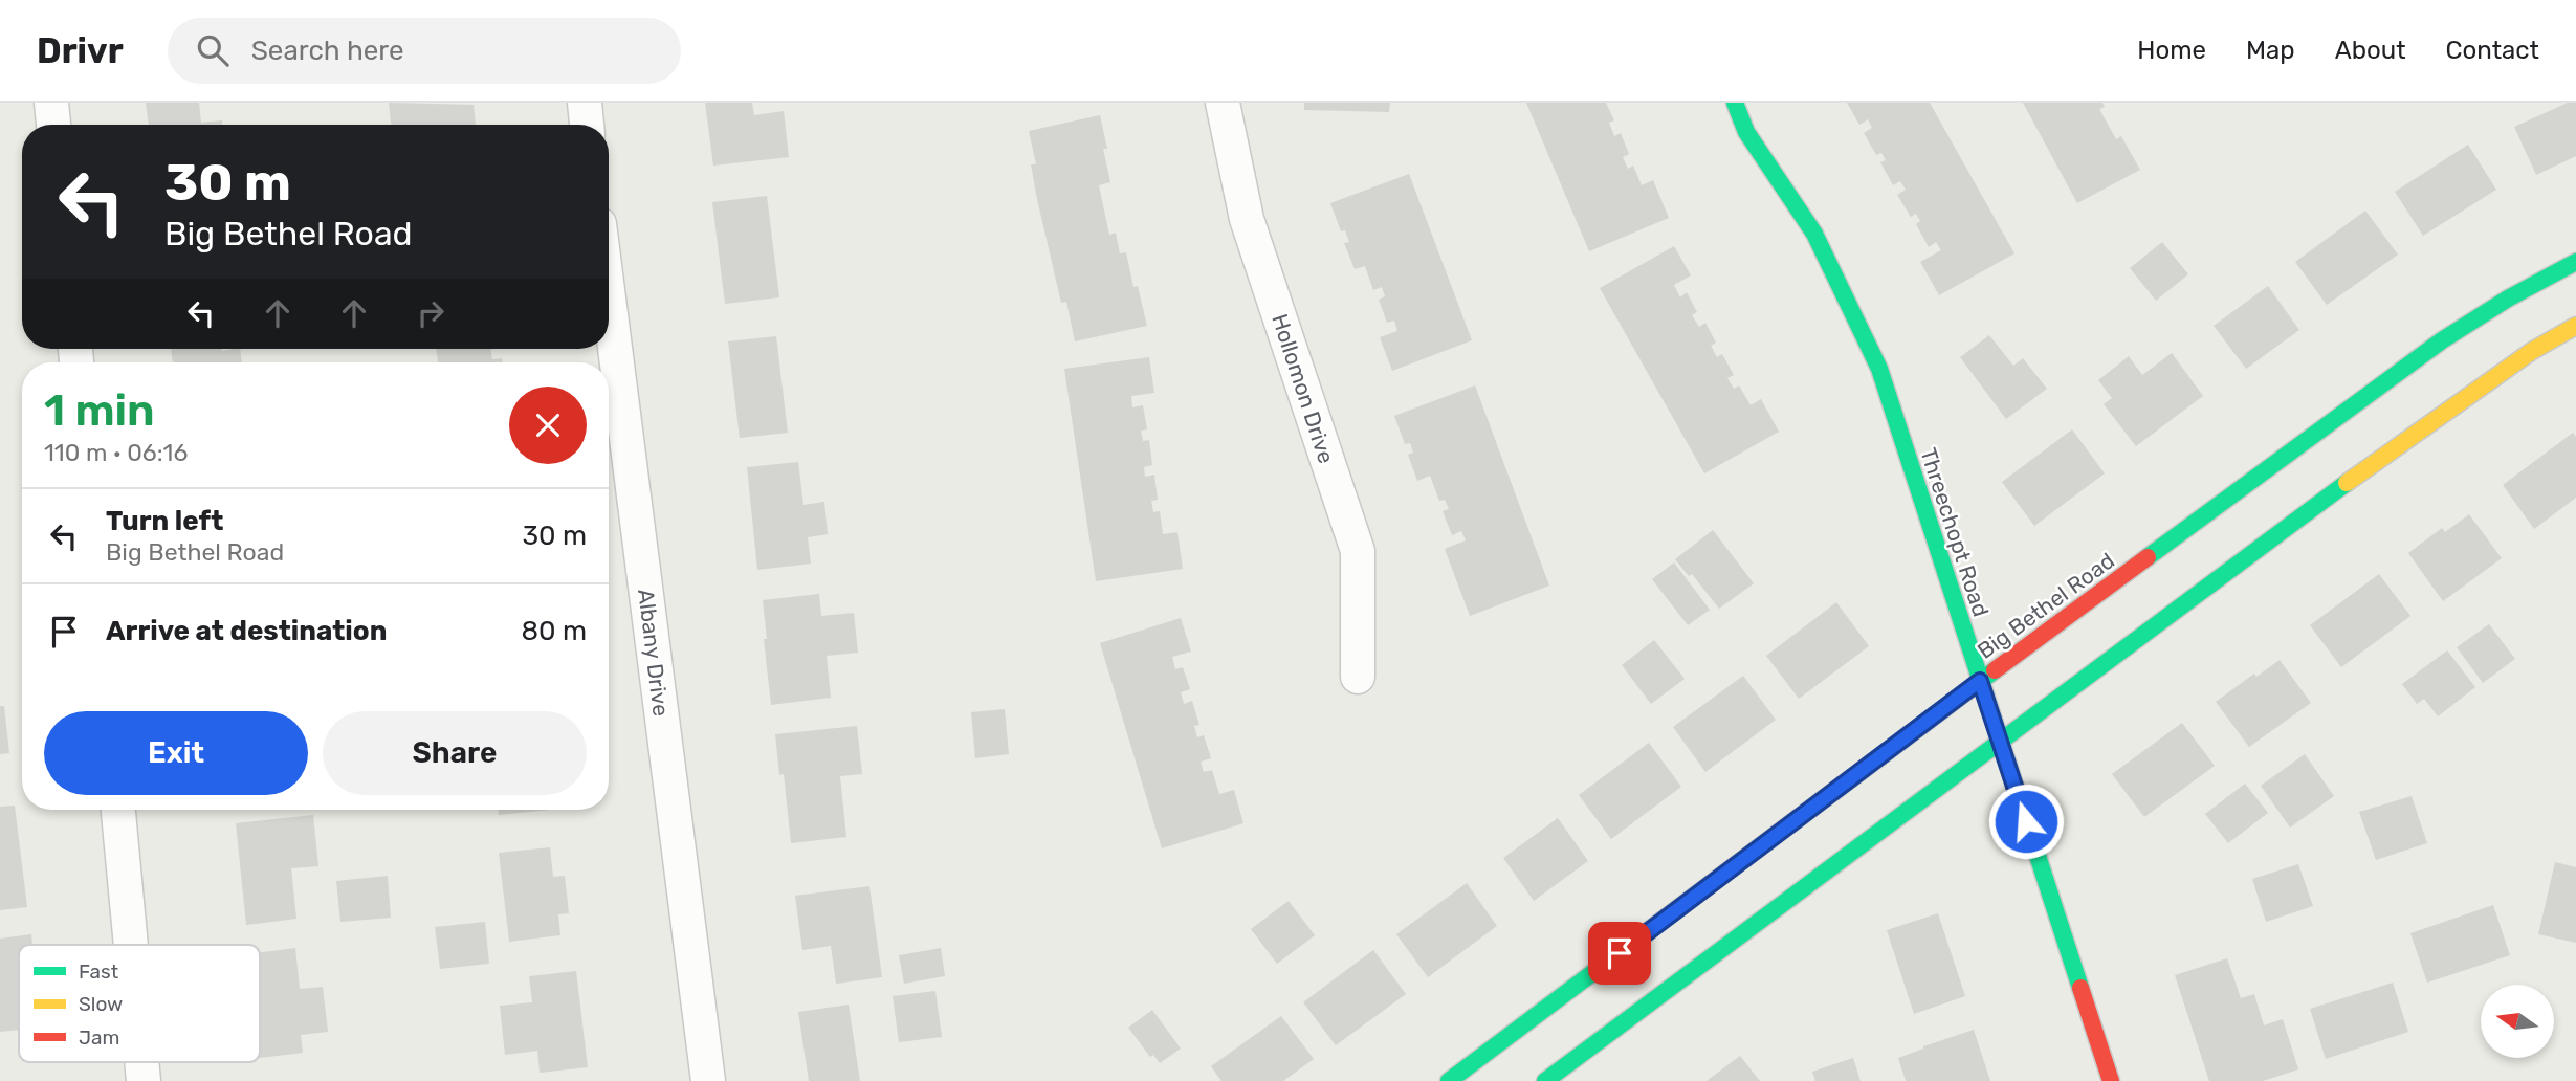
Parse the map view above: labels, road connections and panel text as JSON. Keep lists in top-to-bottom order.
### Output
{
  "streets": {
    "main road": ["Threechopt Road", "Big Bethel Road"],
    "street": ["Hollomon Drive", "Albany Drive"]
  },
  "crossings": [
    ["Threechopt Road", "Big Bethel Road"]
  ],
  "legend": ["Fast", "Slow", "Jam"],
  "north": "left",
  "page": {
    "header": "Drivr",
    "search": "Search here",
    "nav": [
      "Home",
      "Map",
      "About",
      "Contact"
    ],
    "turn": ["30 m", "Big Bethel Road"],
    "heading": ["1 min", "110 m · 06:16"],
    "list": [
      {
        "name": "Turn left",
        "note": "Big Bethel Road",
        "value": "30 m"
      },
      {
        "name": "Arrive at destination",
        "value": "80 m"
      }
    ],
    "buttons": ["Exit", "Share"]
  }
}
